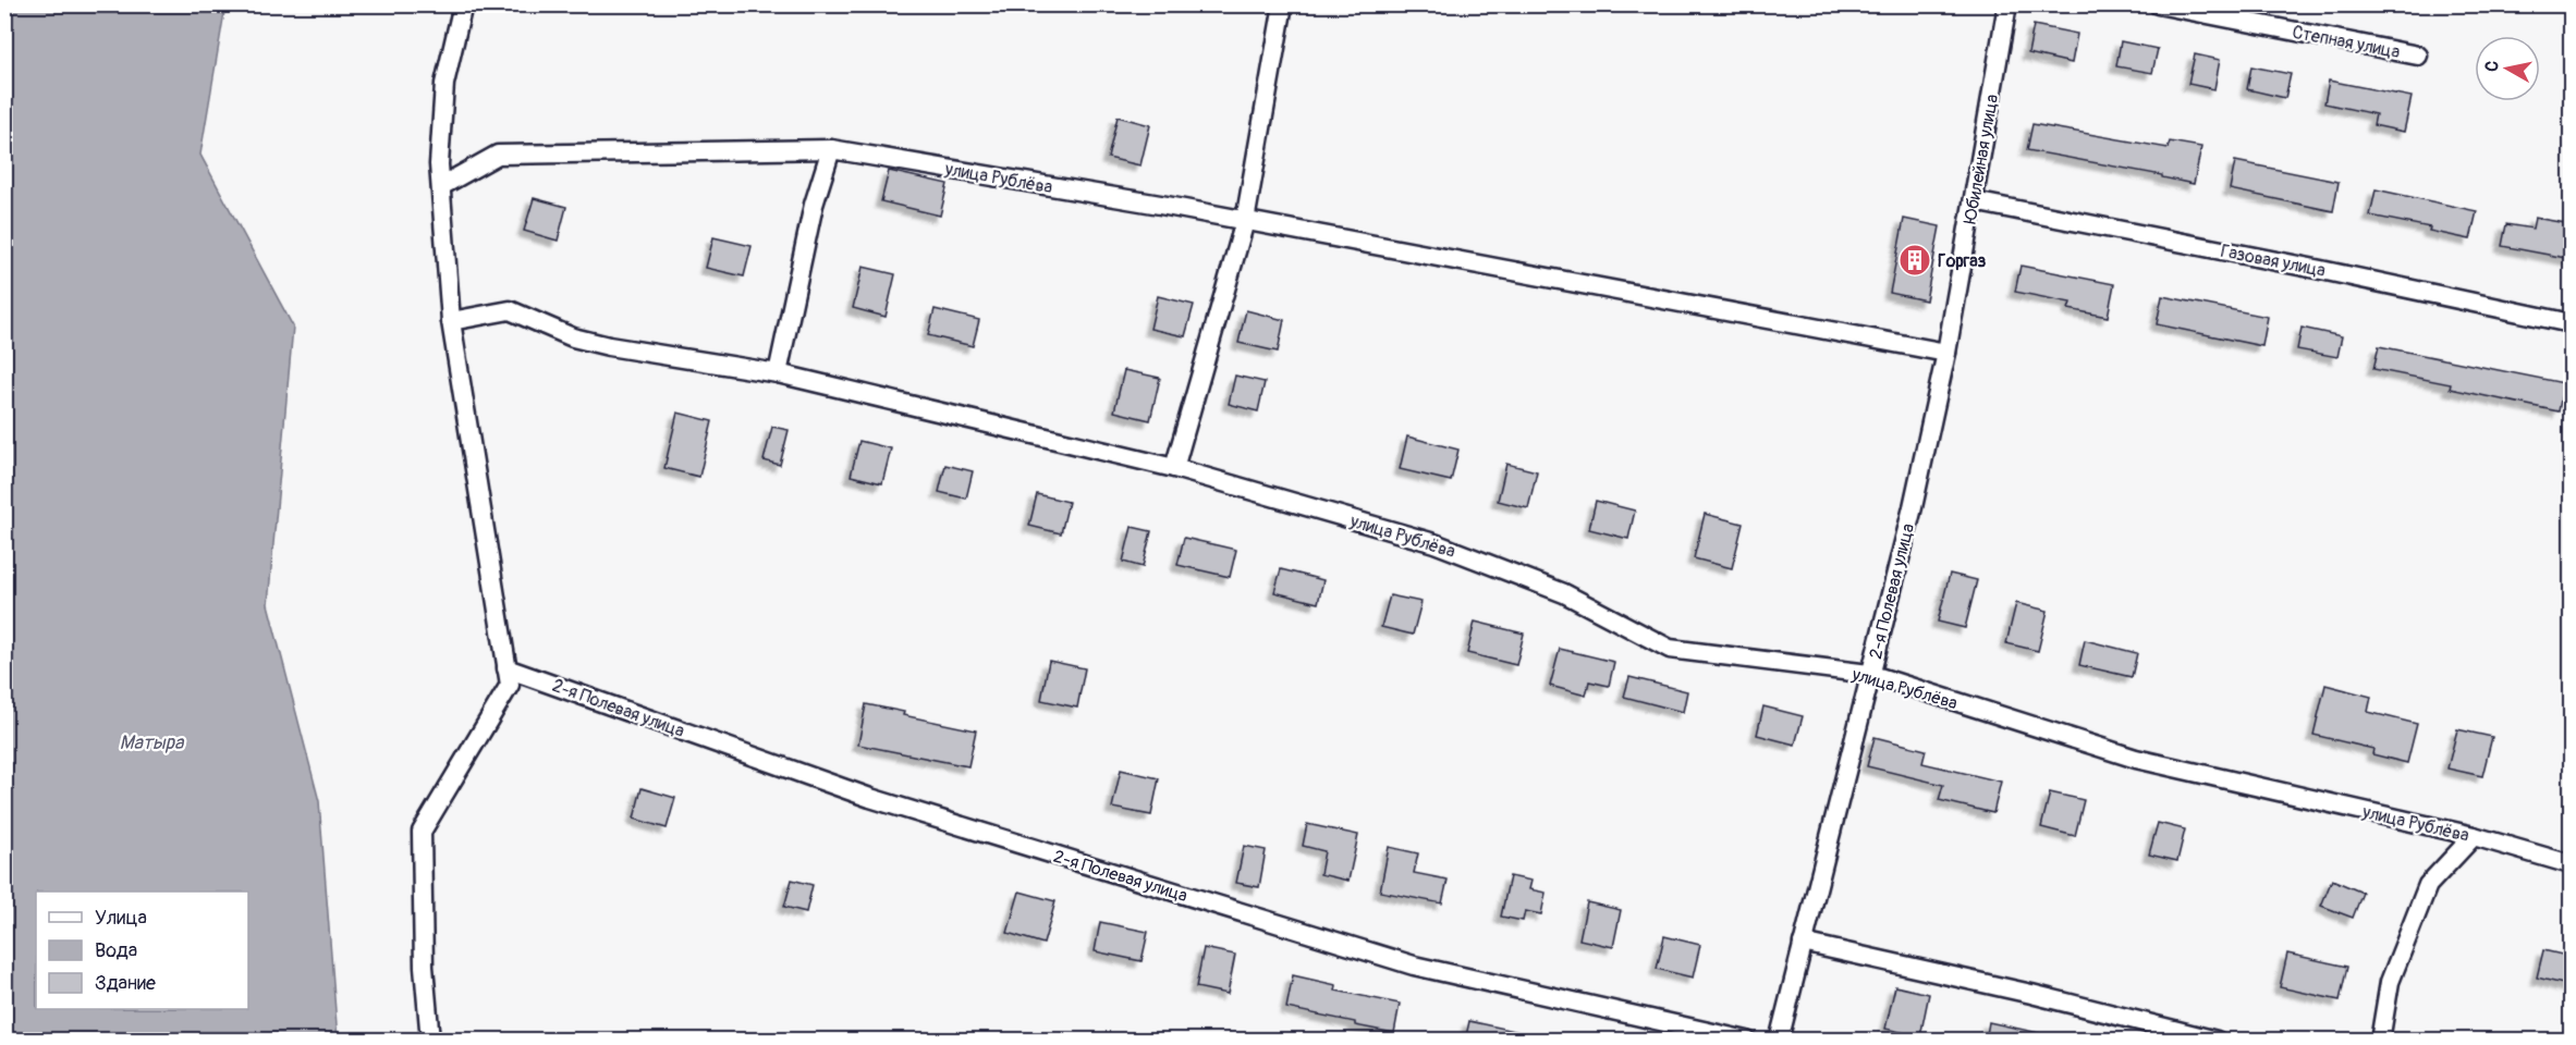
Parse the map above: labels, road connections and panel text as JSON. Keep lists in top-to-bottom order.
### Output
{
  "streets": {
    "street": [
      "Степная улица",
      "Юбилейная улица",
      "улица Рублёва",
      "Газовая улица",
      "2-я Полевая улица"
    ]
  },
  "crossings": [
    ["Юбилейная улица", "улица Рублёва"],
    ["Юбилейная улица", "Газовая улица"],
    ["Юбилейная улица", "2-я Полевая улица"],
    ["улица Рублёва", "2-я Полевая улица"]
  ],
  "water": ["Матыра"],
  "places": {
    "building": ["Горгаз"]
  },
  "legend": ["Улица", "Вода", "Здание"],
  "north": "left"
}
